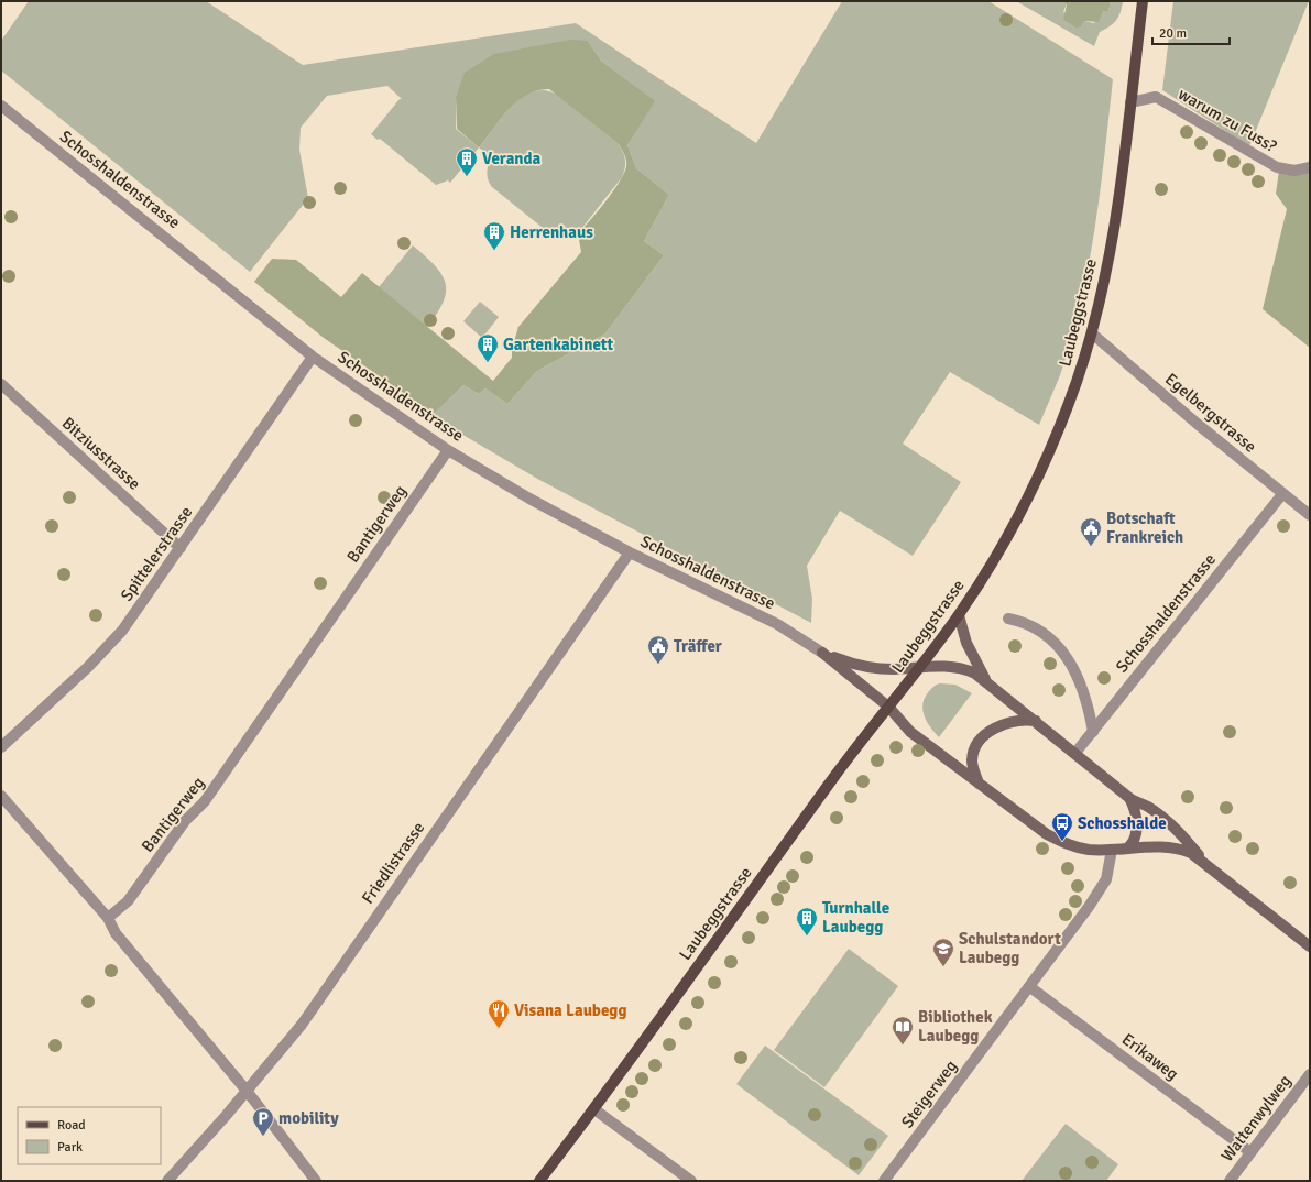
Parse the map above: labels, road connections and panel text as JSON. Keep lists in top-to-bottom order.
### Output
{
  "streets": {
    "main road": ["Laubeggstrasse"],
    "street": [
      "warum zu Fuss?",
      "Schosshaldenstrasse",
      "Egelbergstrasse",
      "Bitziusstrasse",
      "Bantigerweg",
      "Spittelerstrasse",
      "Friedlistrasse",
      "Erikaweg",
      "Steigerweg",
      "Wattenwylweg"
    ]
  },
  "crossings": [
    ["warum zu Fuss?", "Laubeggstrasse"],
    ["Schosshaldenstrasse", "Laubeggstrasse"],
    ["Schosshaldenstrasse", "Egelbergstrasse"],
    ["Schosshaldenstrasse", "Bantigerweg"],
    ["Schosshaldenstrasse", "Spittelerstrasse"],
    ["Schosshaldenstrasse", "Friedlistrasse"],
    ["Schosshaldenstrasse", "Steigerweg"],
    ["Laubeggstrasse", "Egelbergstrasse"],
    ["Bitziusstrasse", "Spittelerstrasse"],
    ["Erikaweg", "Steigerweg"],
    ["Erikaweg", "Wattenwylweg"]
  ],
  "places": {
    "building": [
      "Veranda",
      "Herrenhaus",
      "Gartenkabinett",
      "Turnhalle Laubegg"
    ],
    "public building": ["Botschaft Frankreich", "Träffer"],
    "bus stop": ["Schosshalde"],
    "school or university": ["Schulstandort Laubegg"],
    "restaurant": ["Visana Laubegg"],
    "library": ["Bibliothek Laubegg"],
    "parking": ["mobility"]
  },
  "legend": ["Road", "Park"],
  "scale_bar": "20 m"
}
